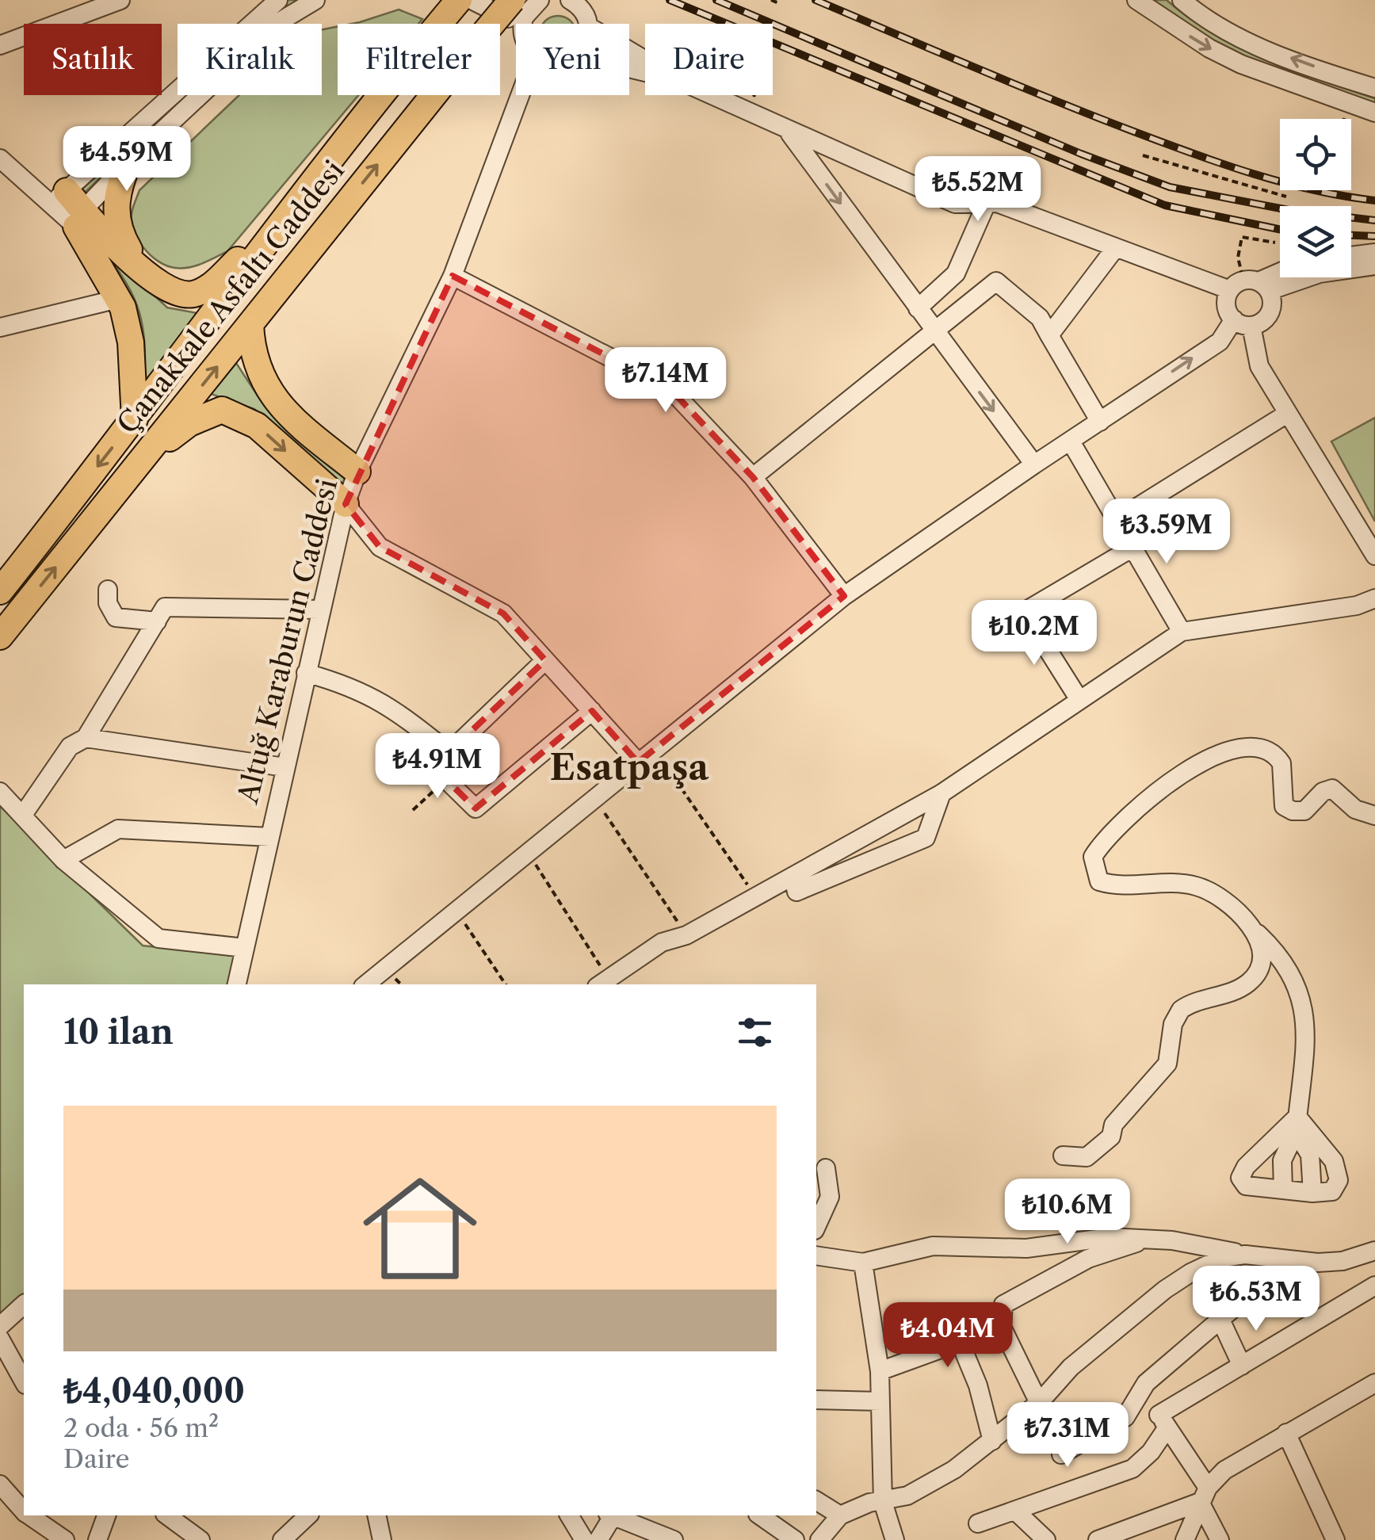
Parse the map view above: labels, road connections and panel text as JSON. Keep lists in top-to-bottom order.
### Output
{
  "streets": {
    "highway": ["Çanakkale Asfaltı Caddesi"],
    "street": ["Altuğ Karaburun Caddesi"]
  },
  "districts": ["Esatpaşa"],
  "page": {
    "chip": [
      "Satılık",
      "Kiralık",
      "Filtreler",
      "Yeni",
      "Daire"
    ],
    "price": [
      "₺4.59M",
      "₺5.52M",
      "₺7.14M",
      "₺3.59M",
      "₺10.2M",
      "₺4.91M",
      "₺10.6M",
      "₺6.53M",
      "₺4.04M",
      "₺7.31M"
    ],
    "heading": "10 ilan",
    "list": [
      {
        "name": "₺4,040,000",
        "note": "2 oda · 56 m² · Daire"
      }
    ]
  }
}
